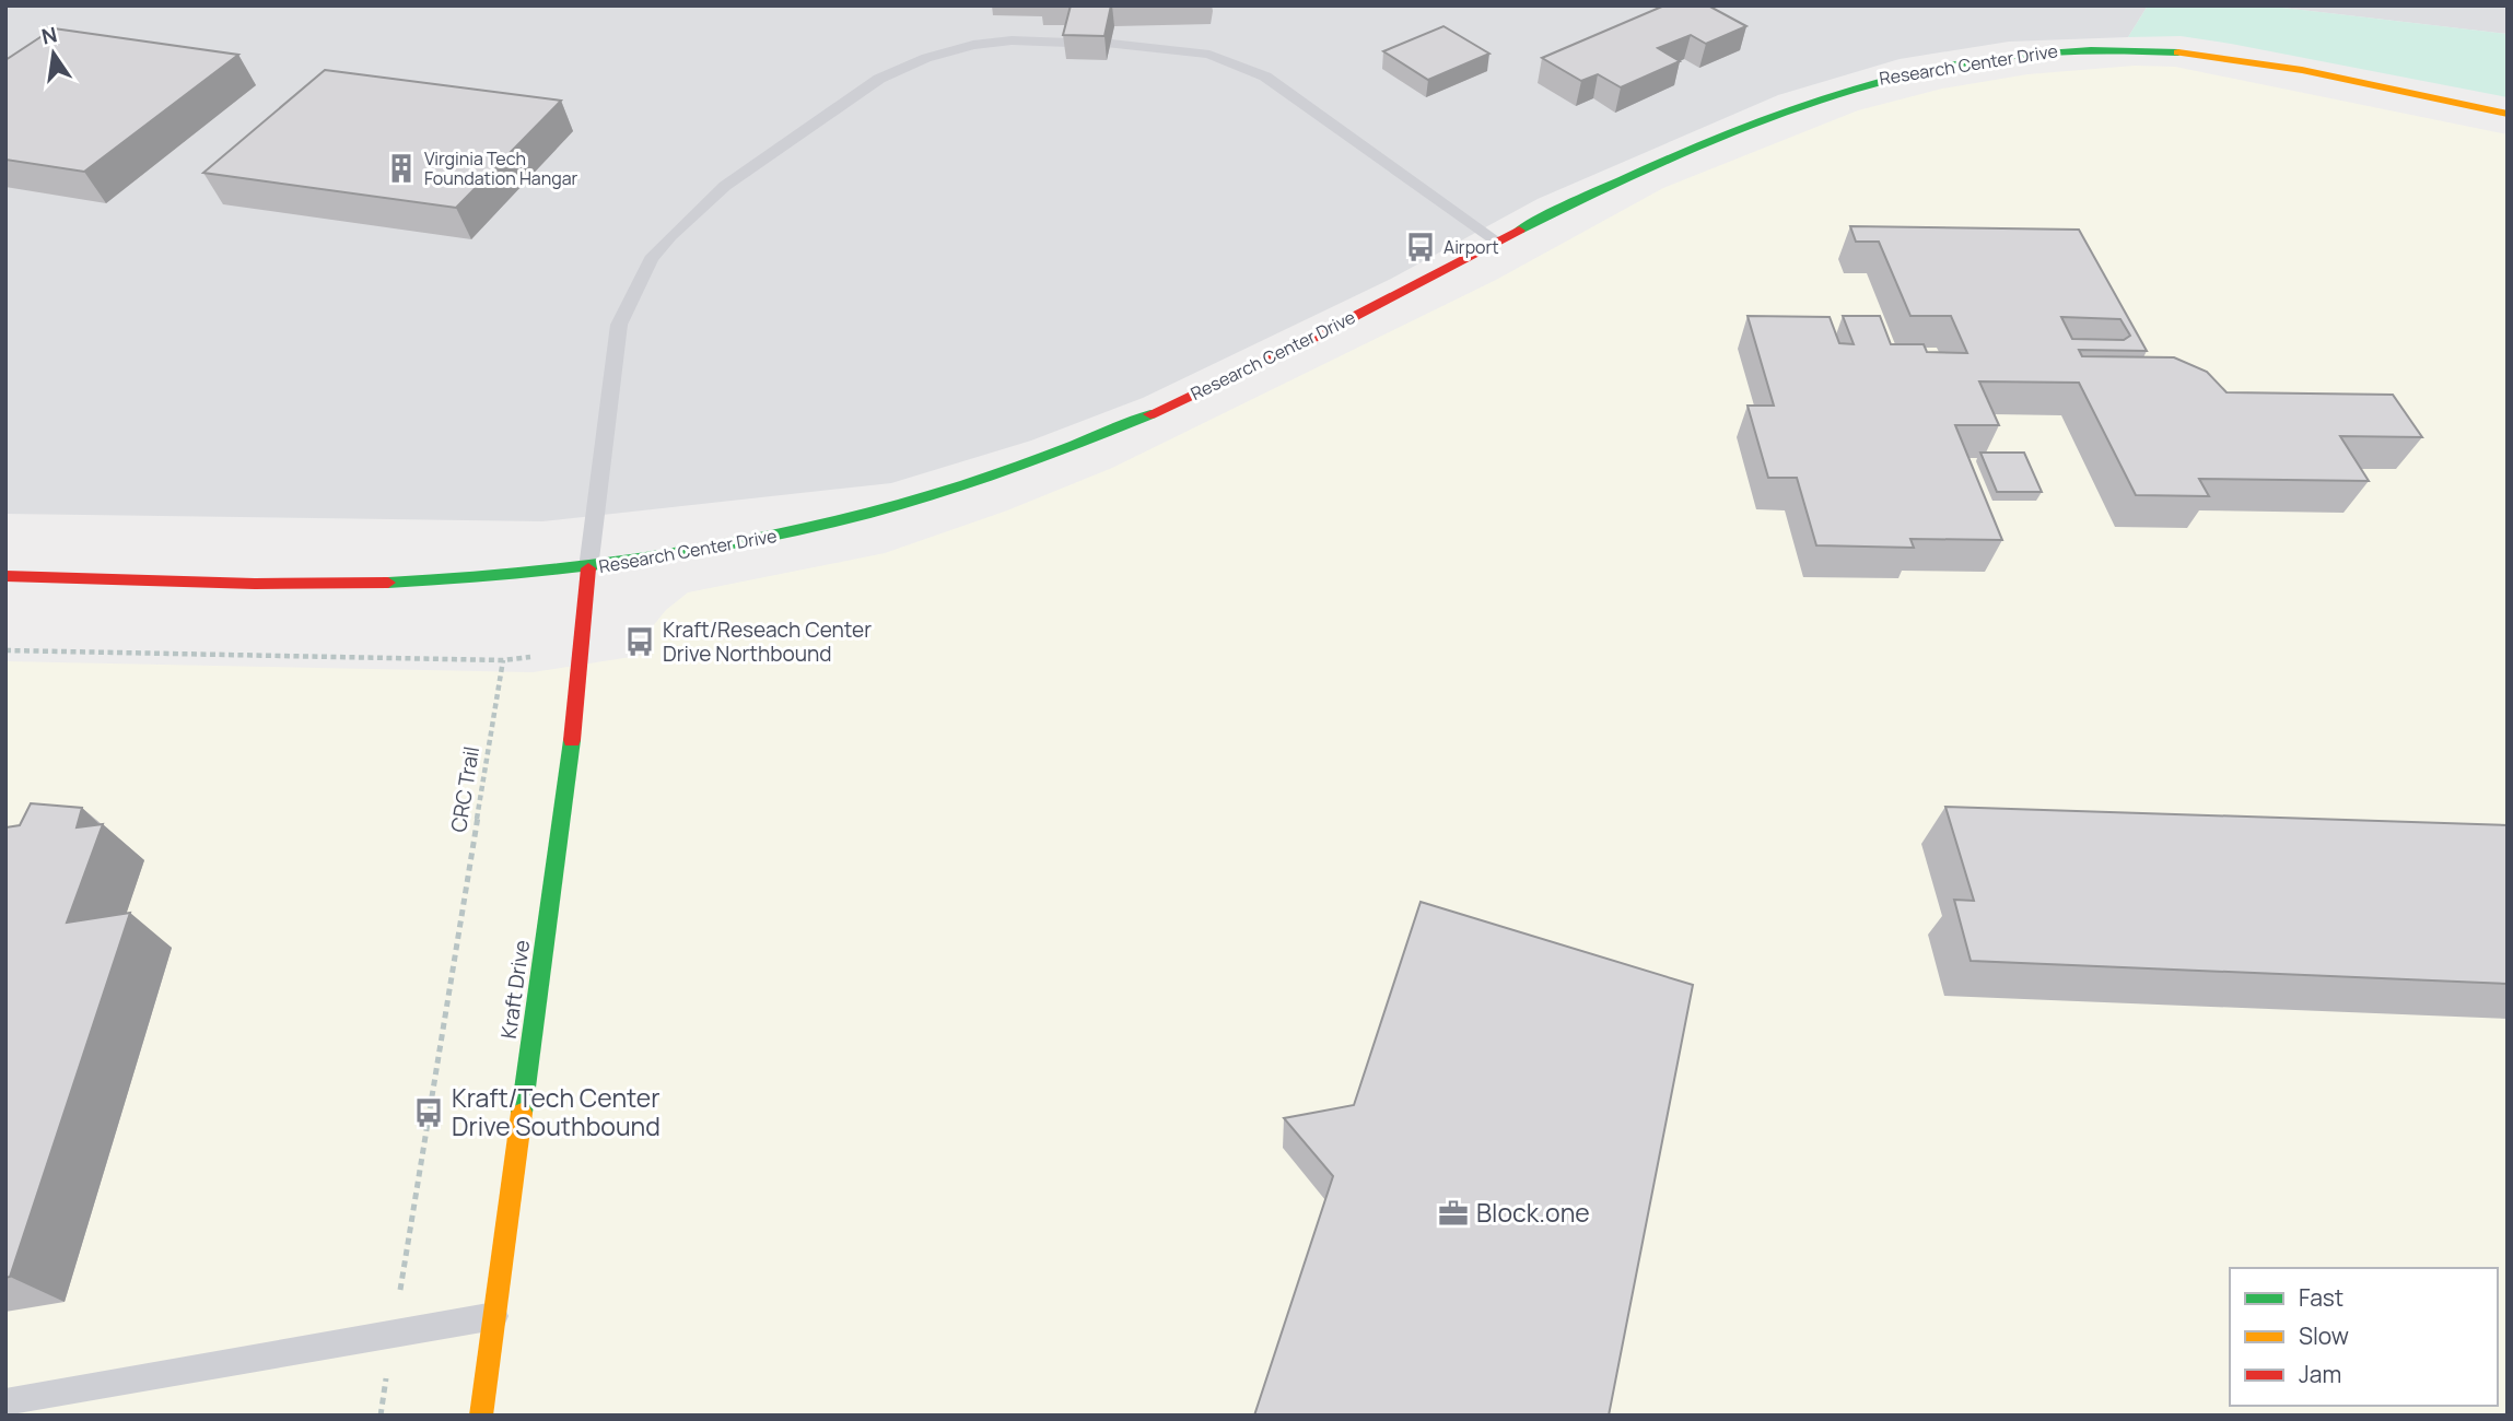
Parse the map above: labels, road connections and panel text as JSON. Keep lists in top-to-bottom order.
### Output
{
  "streets": {
    "main road": ["Research Center Drive", "Kraft Drive"],
    "path": ["CRC Trail"]
  },
  "crossings": [
    ["Research Center Drive", "Kraft Drive"]
  ],
  "places": {
    "building": ["Virginia Tech Foundation Hangar"],
    "bus stop": ["Airport", "Kraft/Reseach Center Drive Northbound", "Kraft/Tech Center Drive Southbound"],
    "office": ["Block.one"]
  },
  "legend": ["Fast", "Slow", "Jam"],
  "north": "top"
}
